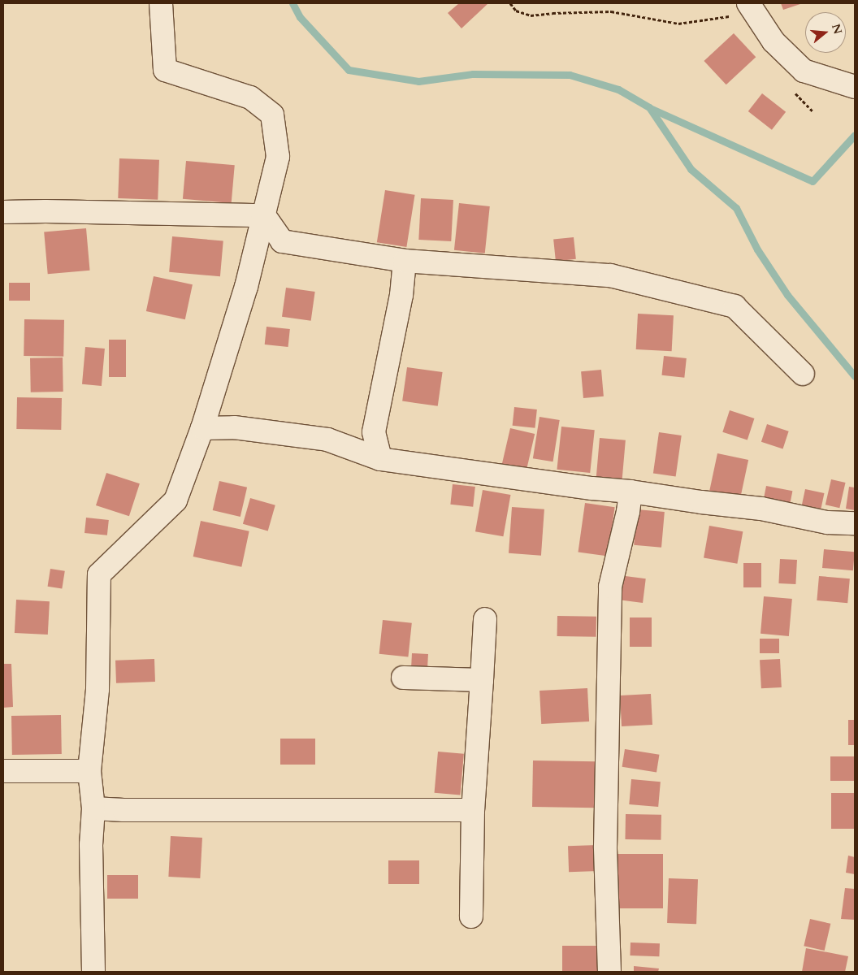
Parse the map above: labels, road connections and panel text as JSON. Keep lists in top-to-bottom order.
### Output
{
  "north": "right"
}
